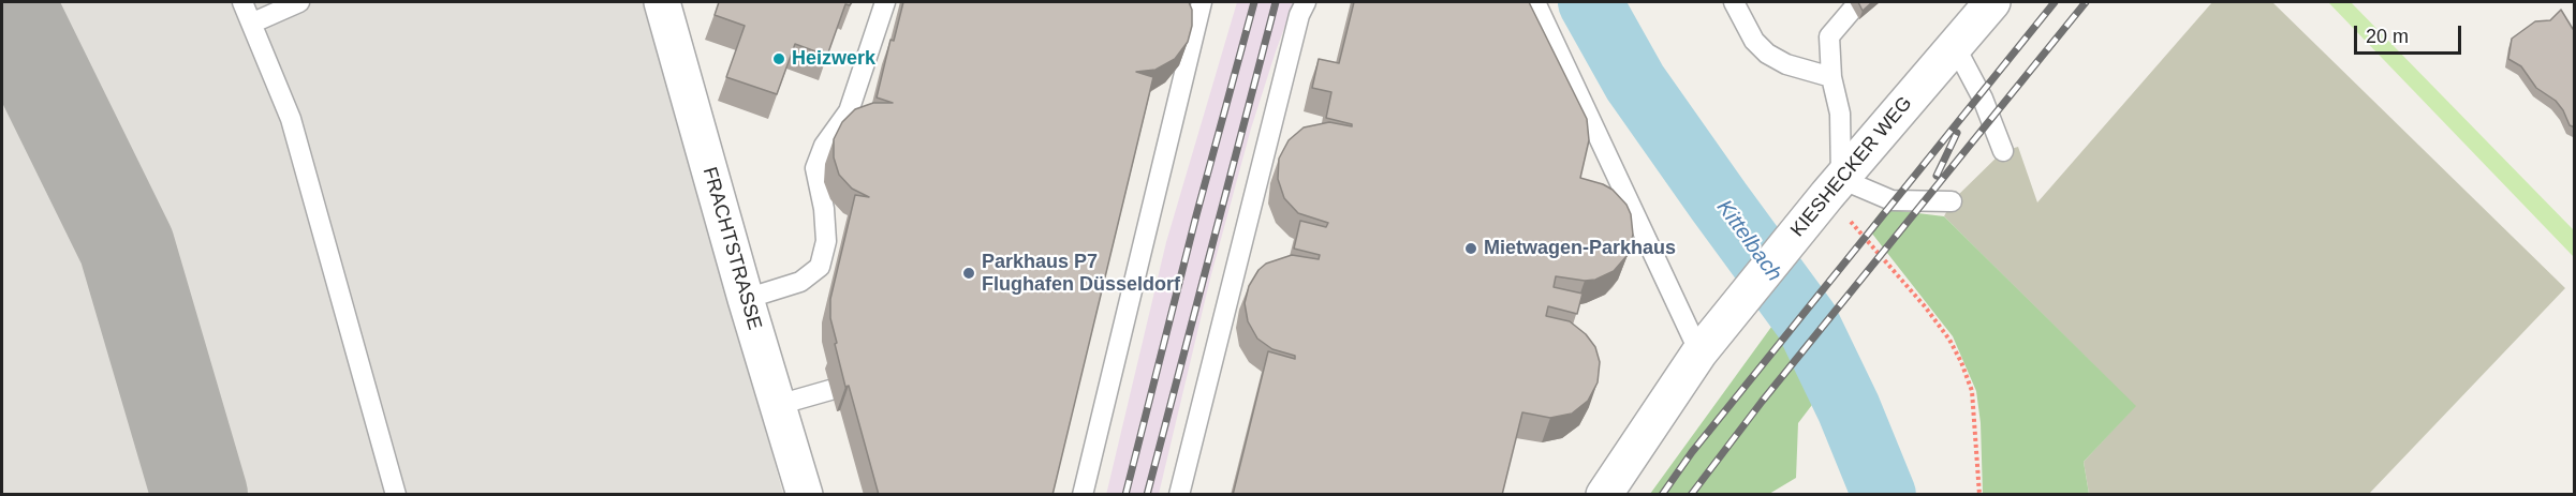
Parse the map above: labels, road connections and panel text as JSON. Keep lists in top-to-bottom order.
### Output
{
  "streets": {
    "street": ["KIESHECKER WEG", "FRACHTSTRASSE"]
  },
  "water": ["Kittelbach"],
  "places": ["Heizwerk", "Mietwagen-Parkhaus", "Parkhaus P7 Flughafen Düsseldorf"],
  "scale_bar": "20 m"
}
